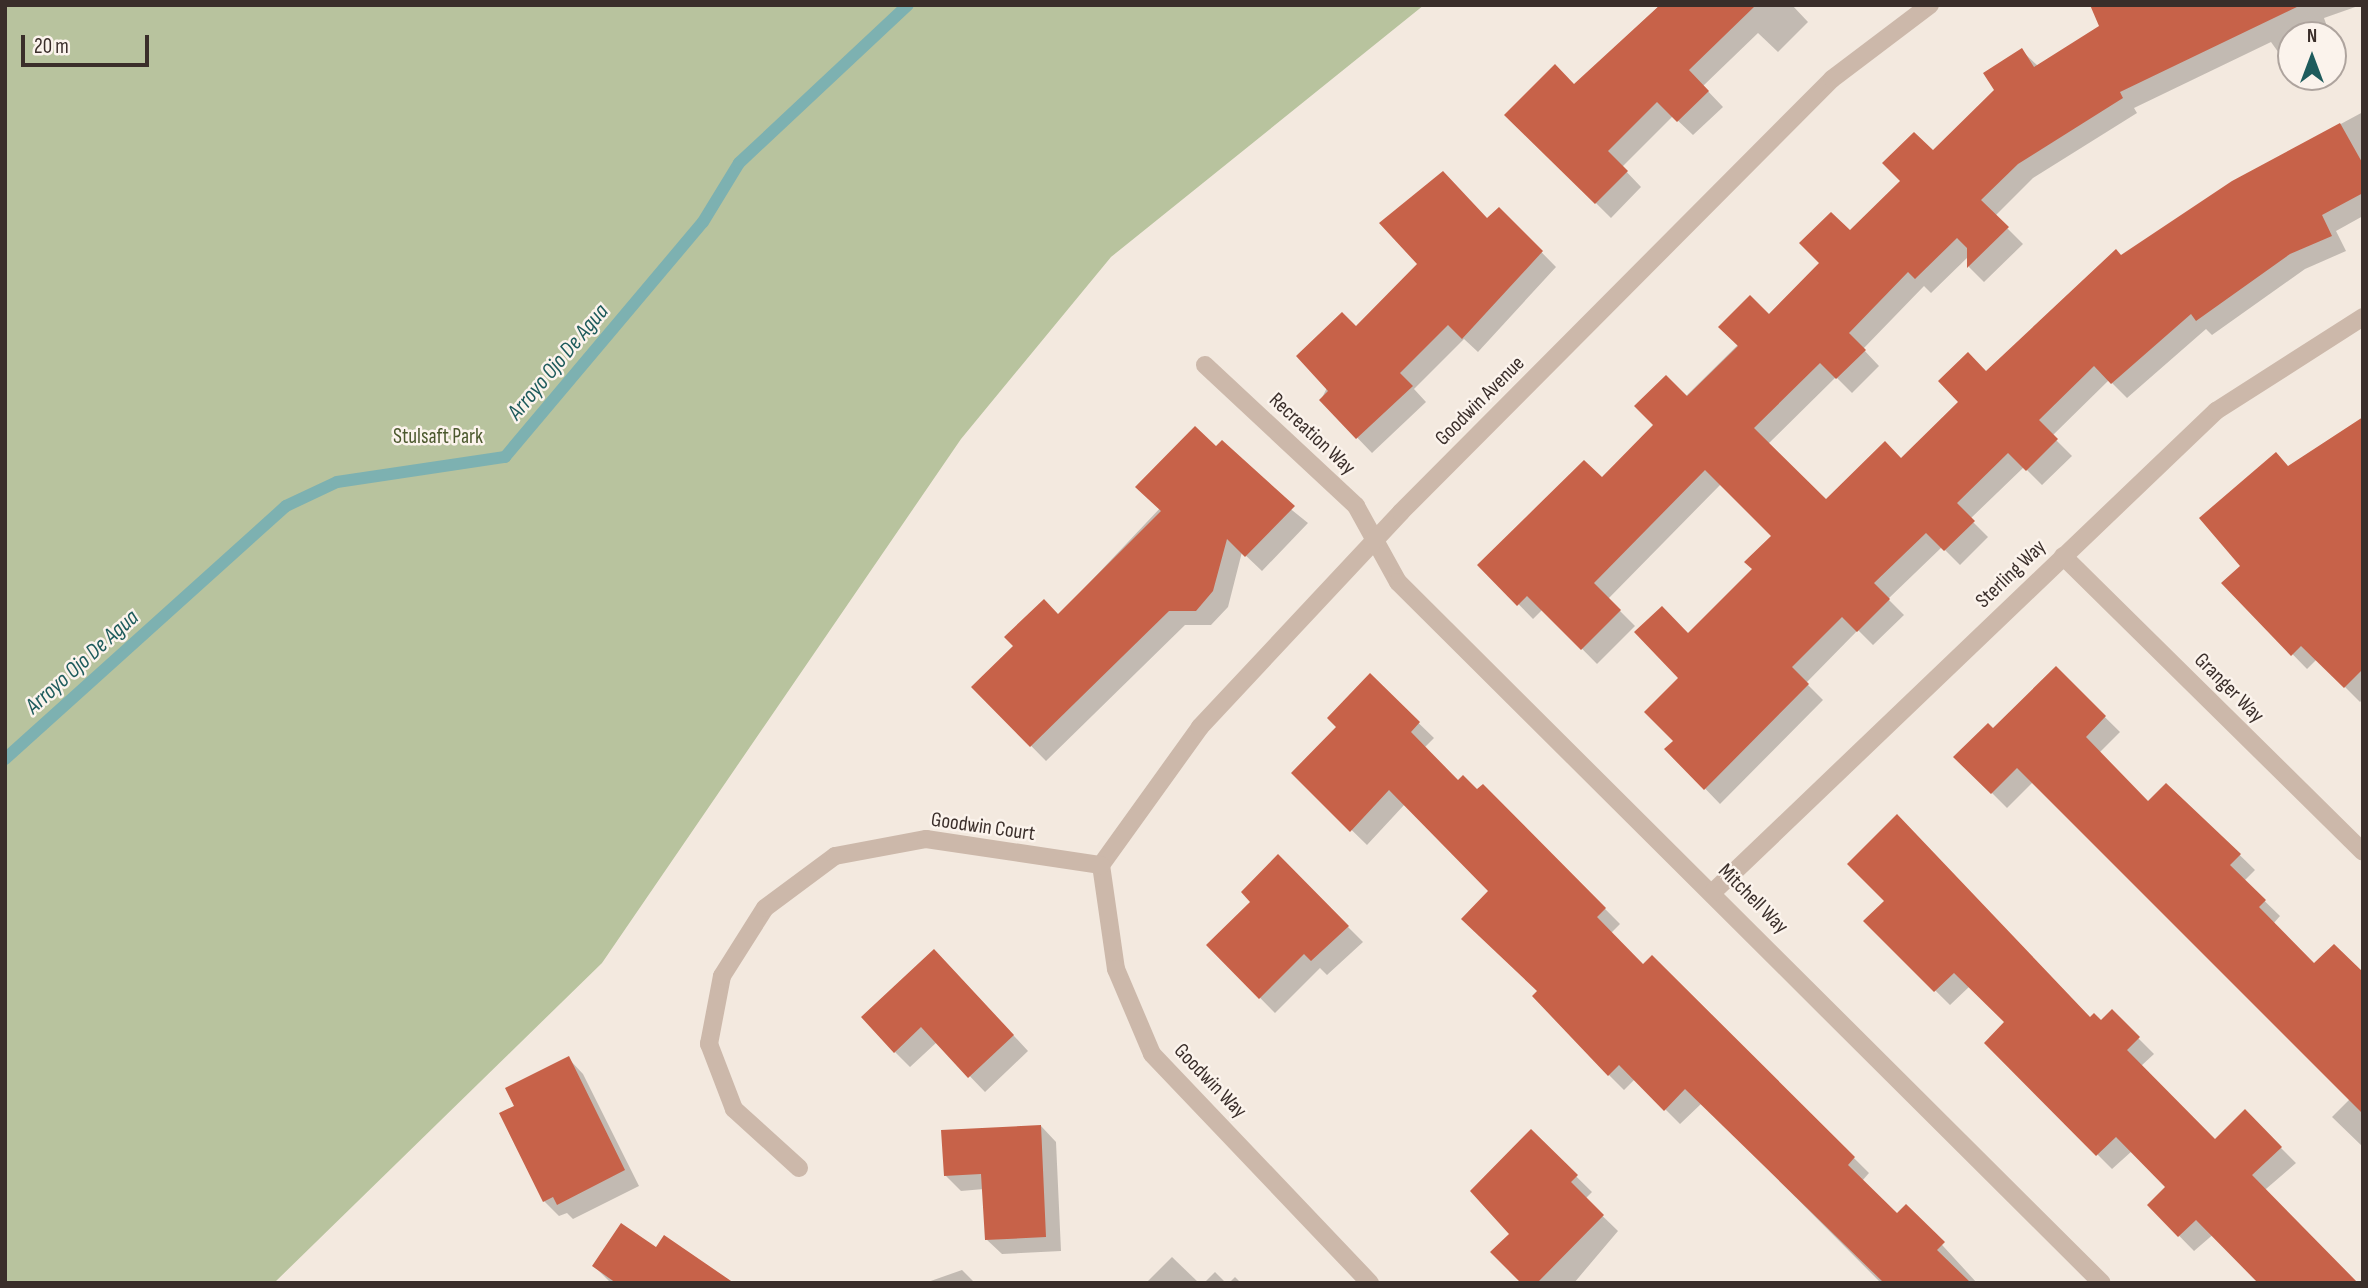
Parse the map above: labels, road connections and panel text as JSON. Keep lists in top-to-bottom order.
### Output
{
  "streets": {
    "street": [
      "Goodwin Avenue",
      "Recreation Way",
      "Sterling Way",
      "Granger Way",
      "Goodwin Court",
      "Mitchell Way",
      "Goodwin Way"
    ]
  },
  "crossings": [
    ["Goodwin Avenue", "Recreation Way"],
    ["Goodwin Avenue", "Goodwin Court"],
    ["Goodwin Avenue", "Mitchell Way"],
    ["Goodwin Avenue", "Goodwin Way"],
    ["Recreation Way", "Mitchell Way"],
    ["Sterling Way", "Granger Way"],
    ["Sterling Way", "Mitchell Way"],
    ["Goodwin Court", "Goodwin Way"]
  ],
  "water": ["Arroyo Ojo De Agua"],
  "parks": ["Stulsaft Park"],
  "scale_bar": "20 m",
  "north": "top"
}
